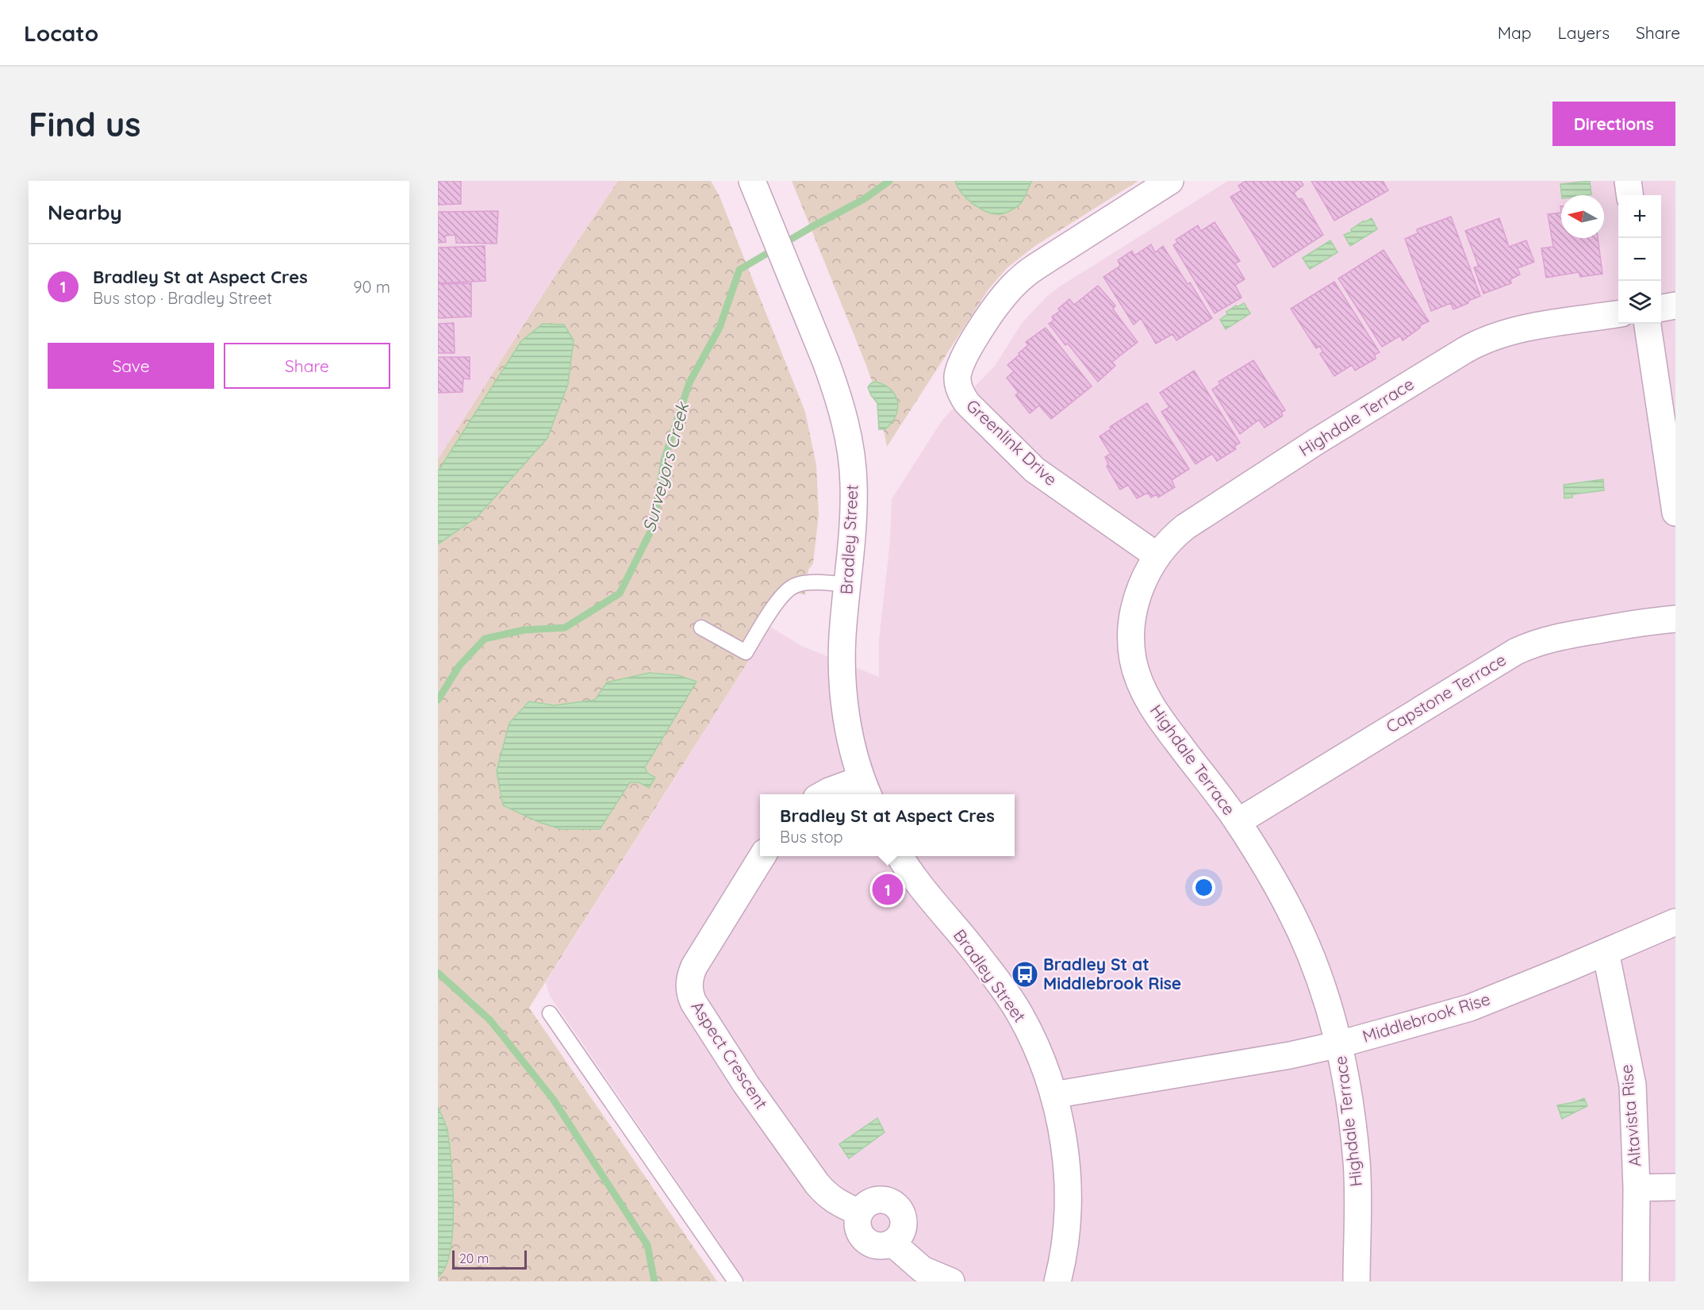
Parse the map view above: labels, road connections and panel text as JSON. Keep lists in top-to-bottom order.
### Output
{
  "streets": {
    "street": [
      "Highdale Terrace",
      "Greenlink Drive",
      "Bradley Street",
      "Capstone Terrace",
      "Middlebrook Rise",
      "Aspect Crescent",
      "Altavista Rise"
    ]
  },
  "crossings": [
    ["Highdale Terrace", "Greenlink Drive"],
    ["Highdale Terrace", "Capstone Terrace"],
    ["Highdale Terrace", "Middlebrook Rise"],
    ["Bradley Street", "Middlebrook Rise"],
    ["Middlebrook Rise", "Altavista Rise"]
  ],
  "water": ["Surveyors Creek"],
  "places": {
    "bus stop": ["Bradley St at Middlebrook Rise"]
  },
  "scale_bar": "20 m",
  "north": "left",
  "page": {
    "header": "Locato",
    "nav": ["Map", "Layers", "Share"],
    "buttons": [
      "Directions",
      ["Save", "Share"]
    ],
    "title": "Find us",
    "heading": "Nearby",
    "map_buttons": ["+", "−"],
    "list": [
      {
        "mark": "1",
        "name": "Bradley St at Aspect Cres",
        "note": "Bus stop · Bradley Street",
        "value": "90 m"
      }
    ],
    "popup": ["Bradley St at Aspect Cres", "Bus stop"],
    "pins": "1",
    "scale": "20 m"
  }
}
